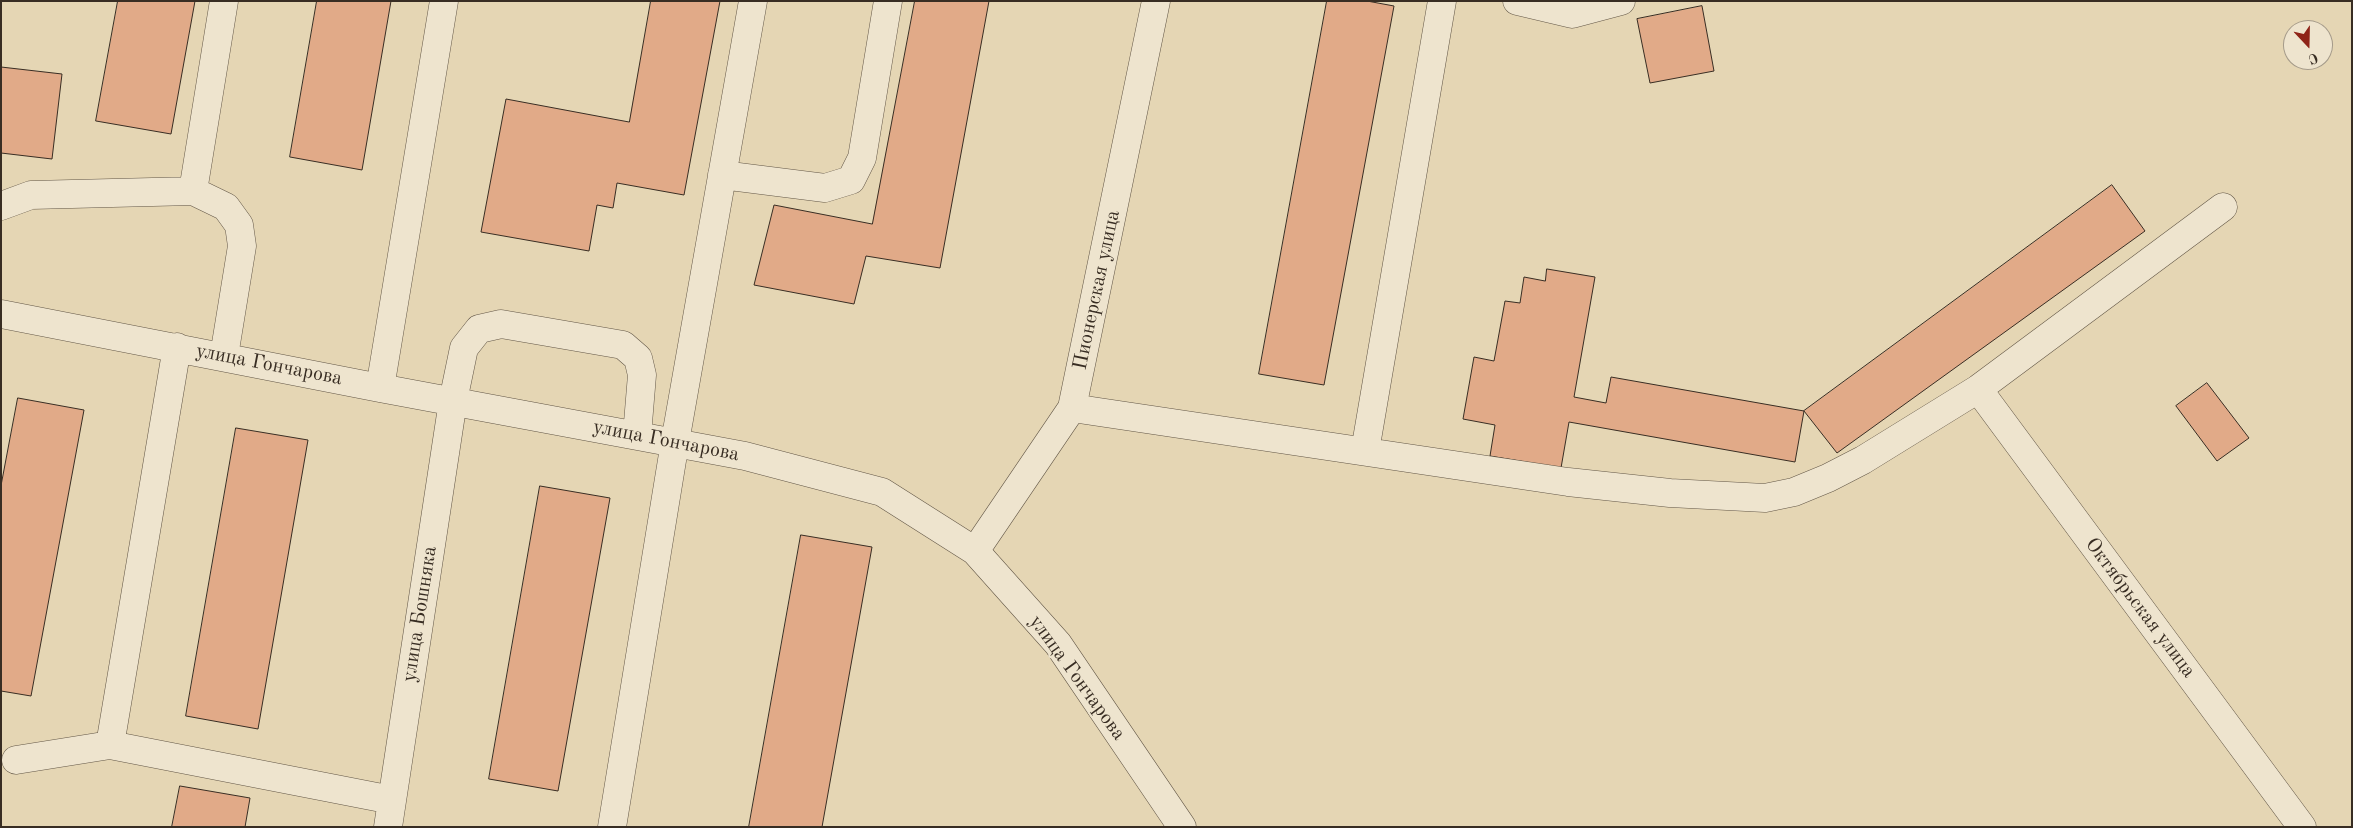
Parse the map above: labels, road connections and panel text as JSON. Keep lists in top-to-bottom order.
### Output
{
  "streets": {
    "street": [
      "Пионерская улица",
      "улица Гончарова",
      "Октябрьская улица",
      "улица Бошняка"
    ]
  },
  "crossings": [
    ["Пионерская улица", "улица Гончарова"],
    ["улица Гончарова", "улица Бошняка"]
  ],
  "north": "bottom"
}
